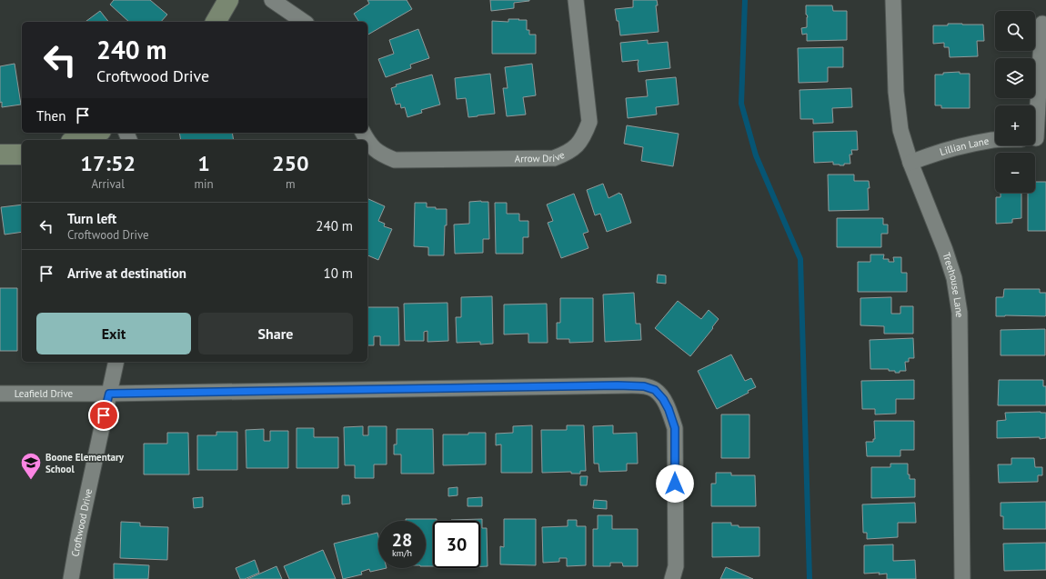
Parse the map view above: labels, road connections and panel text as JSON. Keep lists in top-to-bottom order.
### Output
{
  "streets": {
    "street": [
      "Lillian Lane",
      "Arrow Drive",
      "Treehouse Lane",
      "Leafield Drive",
      "Croftwood Drive"
    ]
  },
  "crossings": [
    ["Lillian Lane", "Treehouse Lane"],
    ["Leafield Drive", "Croftwood Drive"]
  ],
  "places": {
    "school or university": ["Boone Elementary School"]
  },
  "page": {
    "map_buttons": ["+", "−"],
    "turn": ["240 m", "Croftwood Drive"],
    "then": "Then",
    "eta": [
      "17:52",
      "Arrival",
      "1",
      "min",
      "250",
      "m"
    ],
    "list": [
      {
        "name": "Turn left",
        "note": "Croftwood Drive",
        "value": "240 m"
      },
      {
        "name": "Arrive at destination",
        "value": "10 m"
      }
    ],
    "buttons": ["Exit", "Share"],
    "speed": "28 km/h",
    "limit": "30"
  }
}
